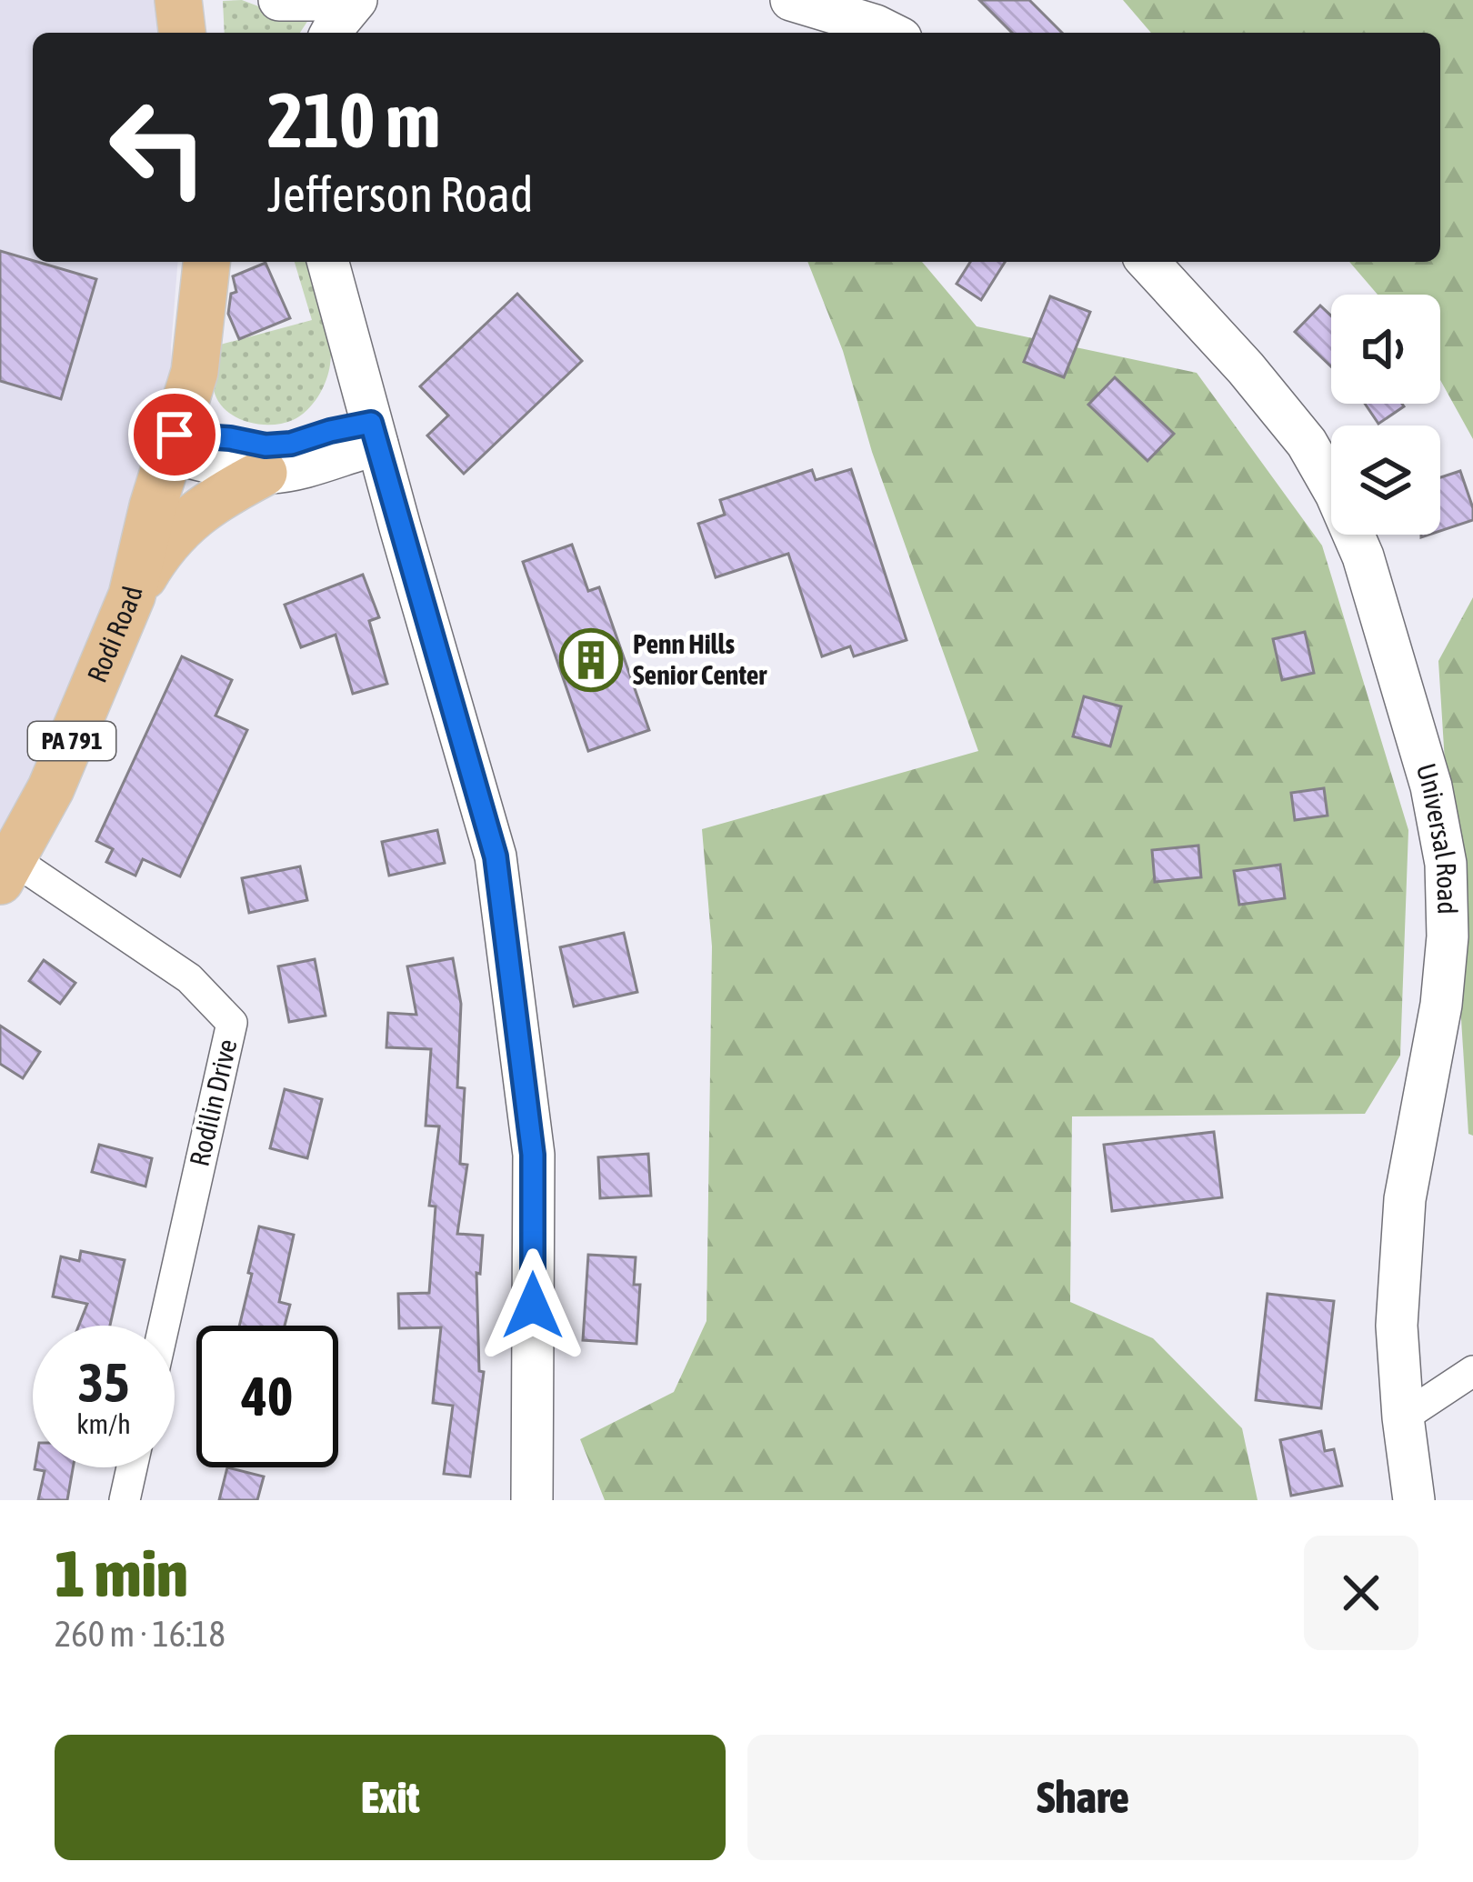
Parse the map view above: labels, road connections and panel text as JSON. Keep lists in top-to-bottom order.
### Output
{
  "streets": {
    "main road": ["Rodi Road", "PA 791"],
    "street": ["Universal Road", "Rodilin Drive"]
  },
  "crossings": [
    ["Rodi Road", "Rodilin Drive"]
  ],
  "places": {
    "building": ["Penn Hills Senior Center"]
  },
  "page": {
    "turn": ["210 m", "Jefferson Road"],
    "speed": "35 km/h",
    "limit": "40",
    "heading": ["1 min", "260 m · 16:18"],
    "buttons": ["Exit", "Share"]
  }
}
